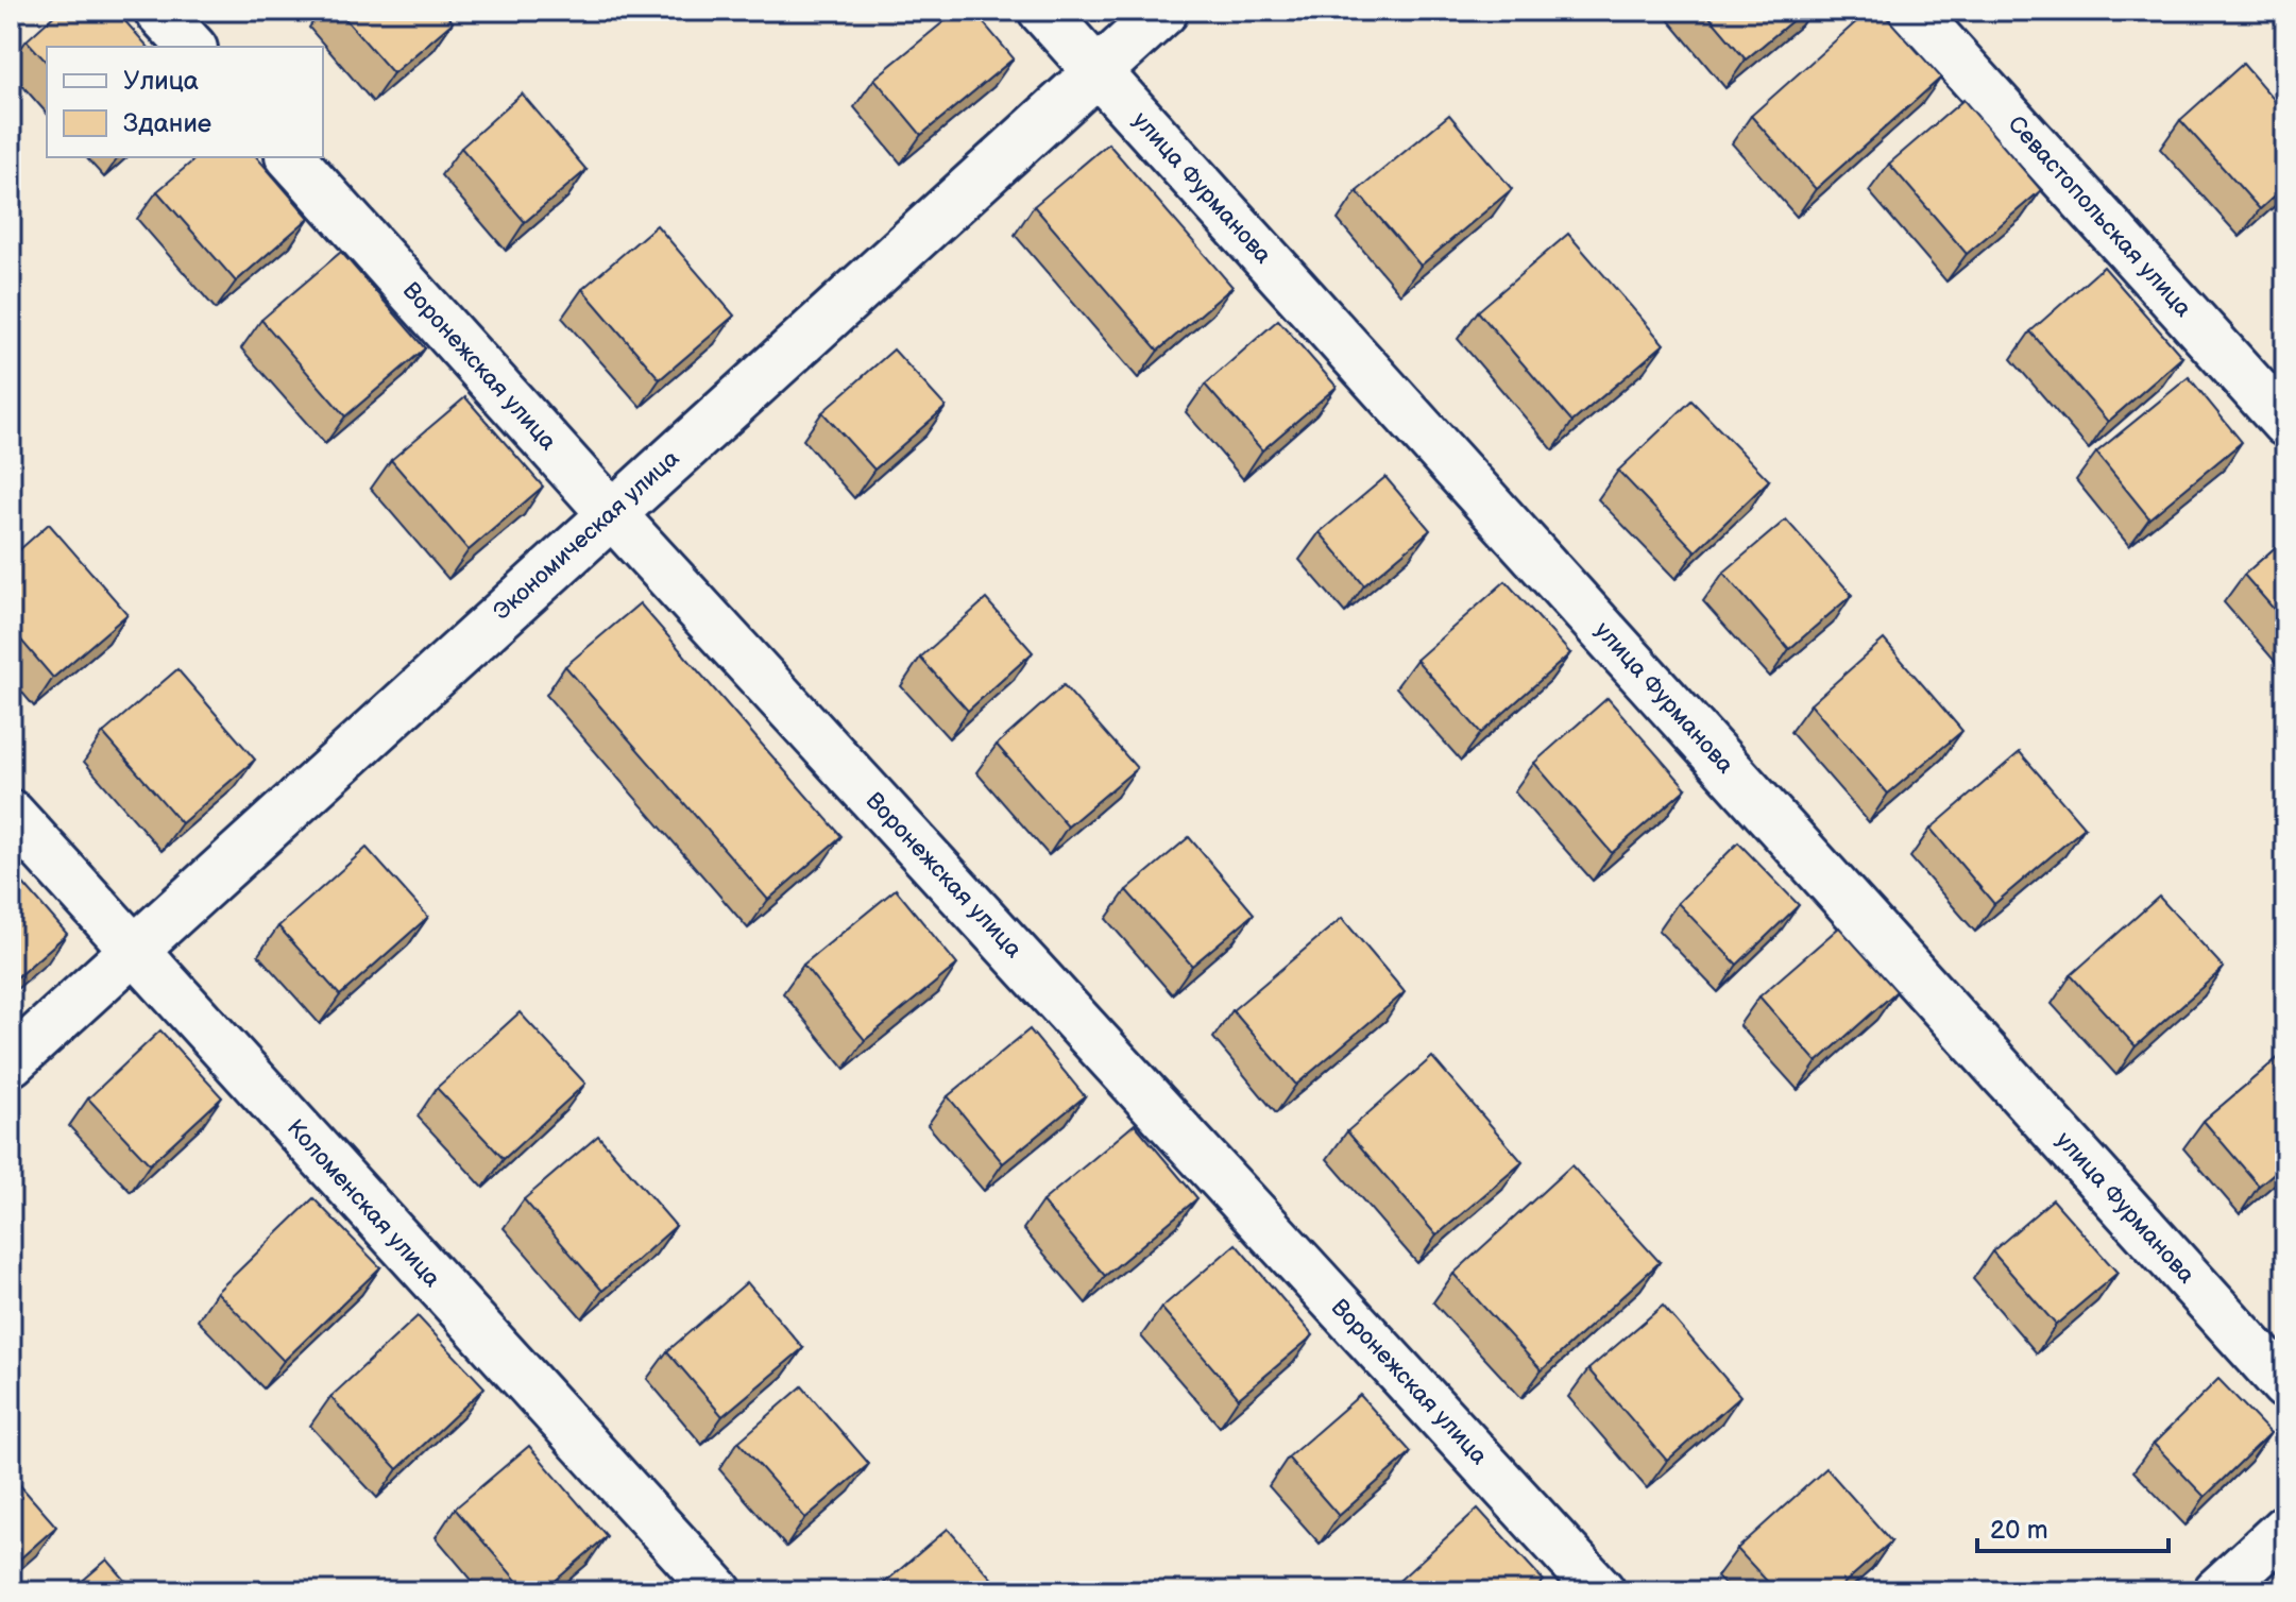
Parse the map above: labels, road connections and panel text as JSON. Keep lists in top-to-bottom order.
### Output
{
  "streets": {
    "street": [
      "улица Фурманова",
      "Севастопольская улица",
      "Воронежская улица",
      "Экономическая улица",
      "Коломенская улица"
    ]
  },
  "crossings": [
    ["улица Фурманова", "Экономическая улица"],
    ["Воронежская улица", "Экономическая улица"],
    ["Экономическая улица", "Коломенская улица"]
  ],
  "legend": ["Улица", "Здание"],
  "scale_bar": "20 m"
}
